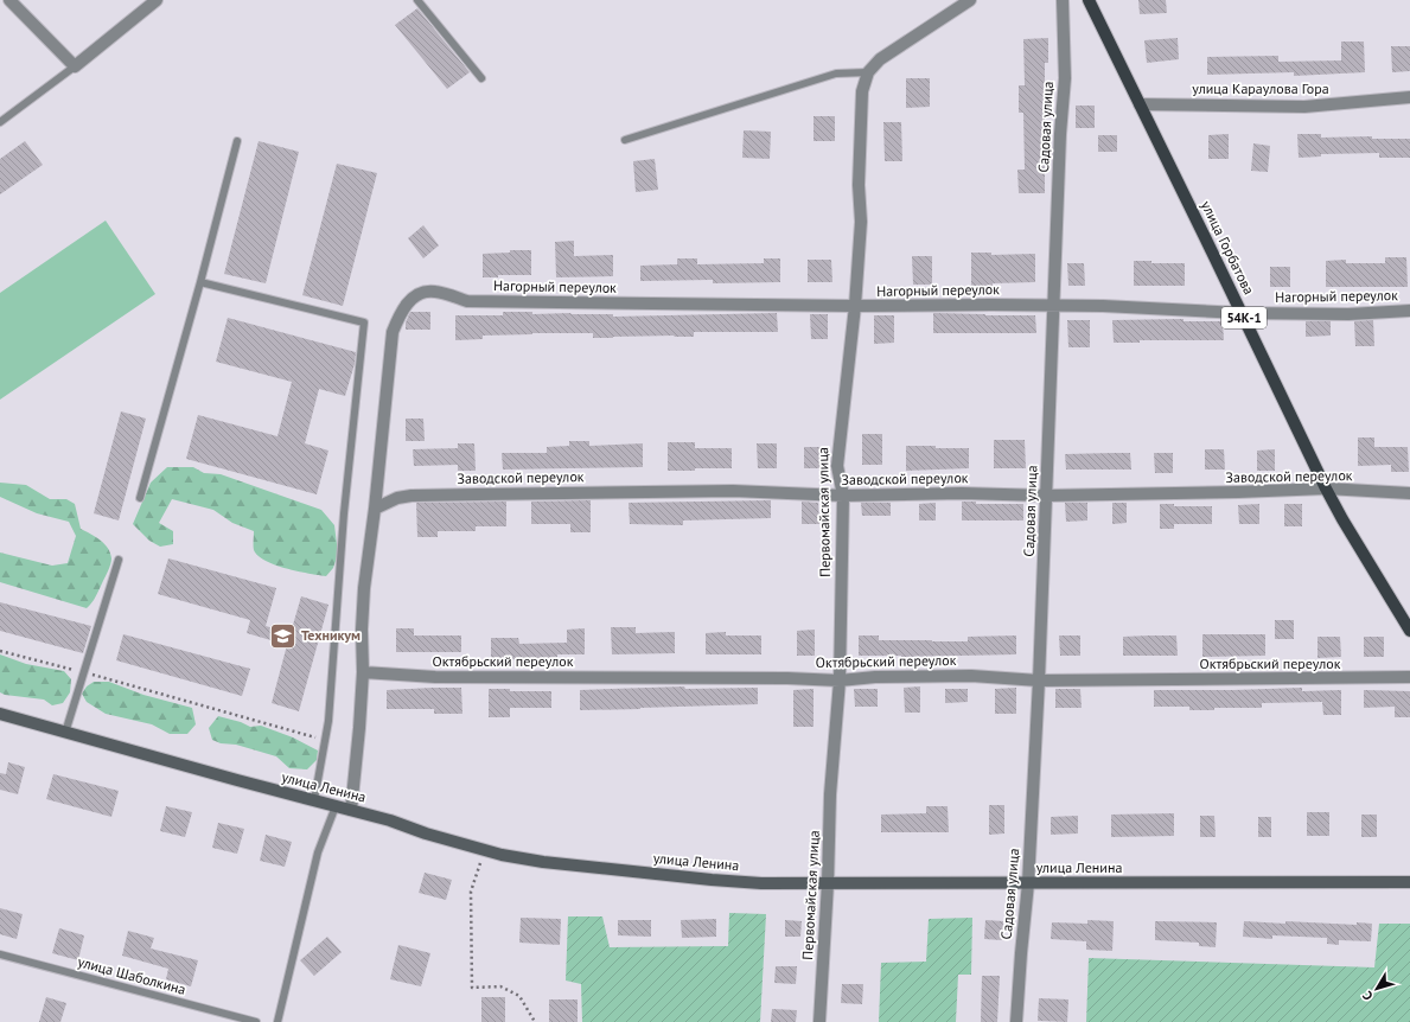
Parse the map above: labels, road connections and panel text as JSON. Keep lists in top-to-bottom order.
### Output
{
  "streets": {
    "main road": ["улица Горбатова", "54К-1", "улица Ленина"],
    "street": [
      "улица Караулова Гора",
      "Садовая улица",
      "Нагорный переулок",
      "Заводской переулок",
      "Первомайская улица",
      "Октябрьский переулок"
    ],
    "lane": ["улица Шаболкина"]
  },
  "crossings": [
    ["улица Караулова Гора", "улица Горбатова"],
    ["Садовая улица", "Нагорный переулок"],
    ["Садовая улица", "Заводской переулок"],
    ["Садовая улица", "Октябрьский переулок"],
    ["Садовая улица", "улица Ленина"],
    ["улица Горбатова", "Нагорный переулок"],
    ["улица Горбатова", "Заводской переулок"],
    ["Нагорный переулок", "Заводской переулок"],
    ["Нагорный переулок", "Первомайская улица"],
    ["Нагорный переулок", "Октябрьский переулок"],
    ["Нагорный переулок", "улица Ленина"],
    ["Заводской переулок", "Первомайская улица"],
    ["Первомайская улица", "Октябрьский переулок"],
    ["Первомайская улица", "улица Ленина"]
  ],
  "places": {
    "school or university": ["Техникум"]
  },
  "north": "bottom left"
}
